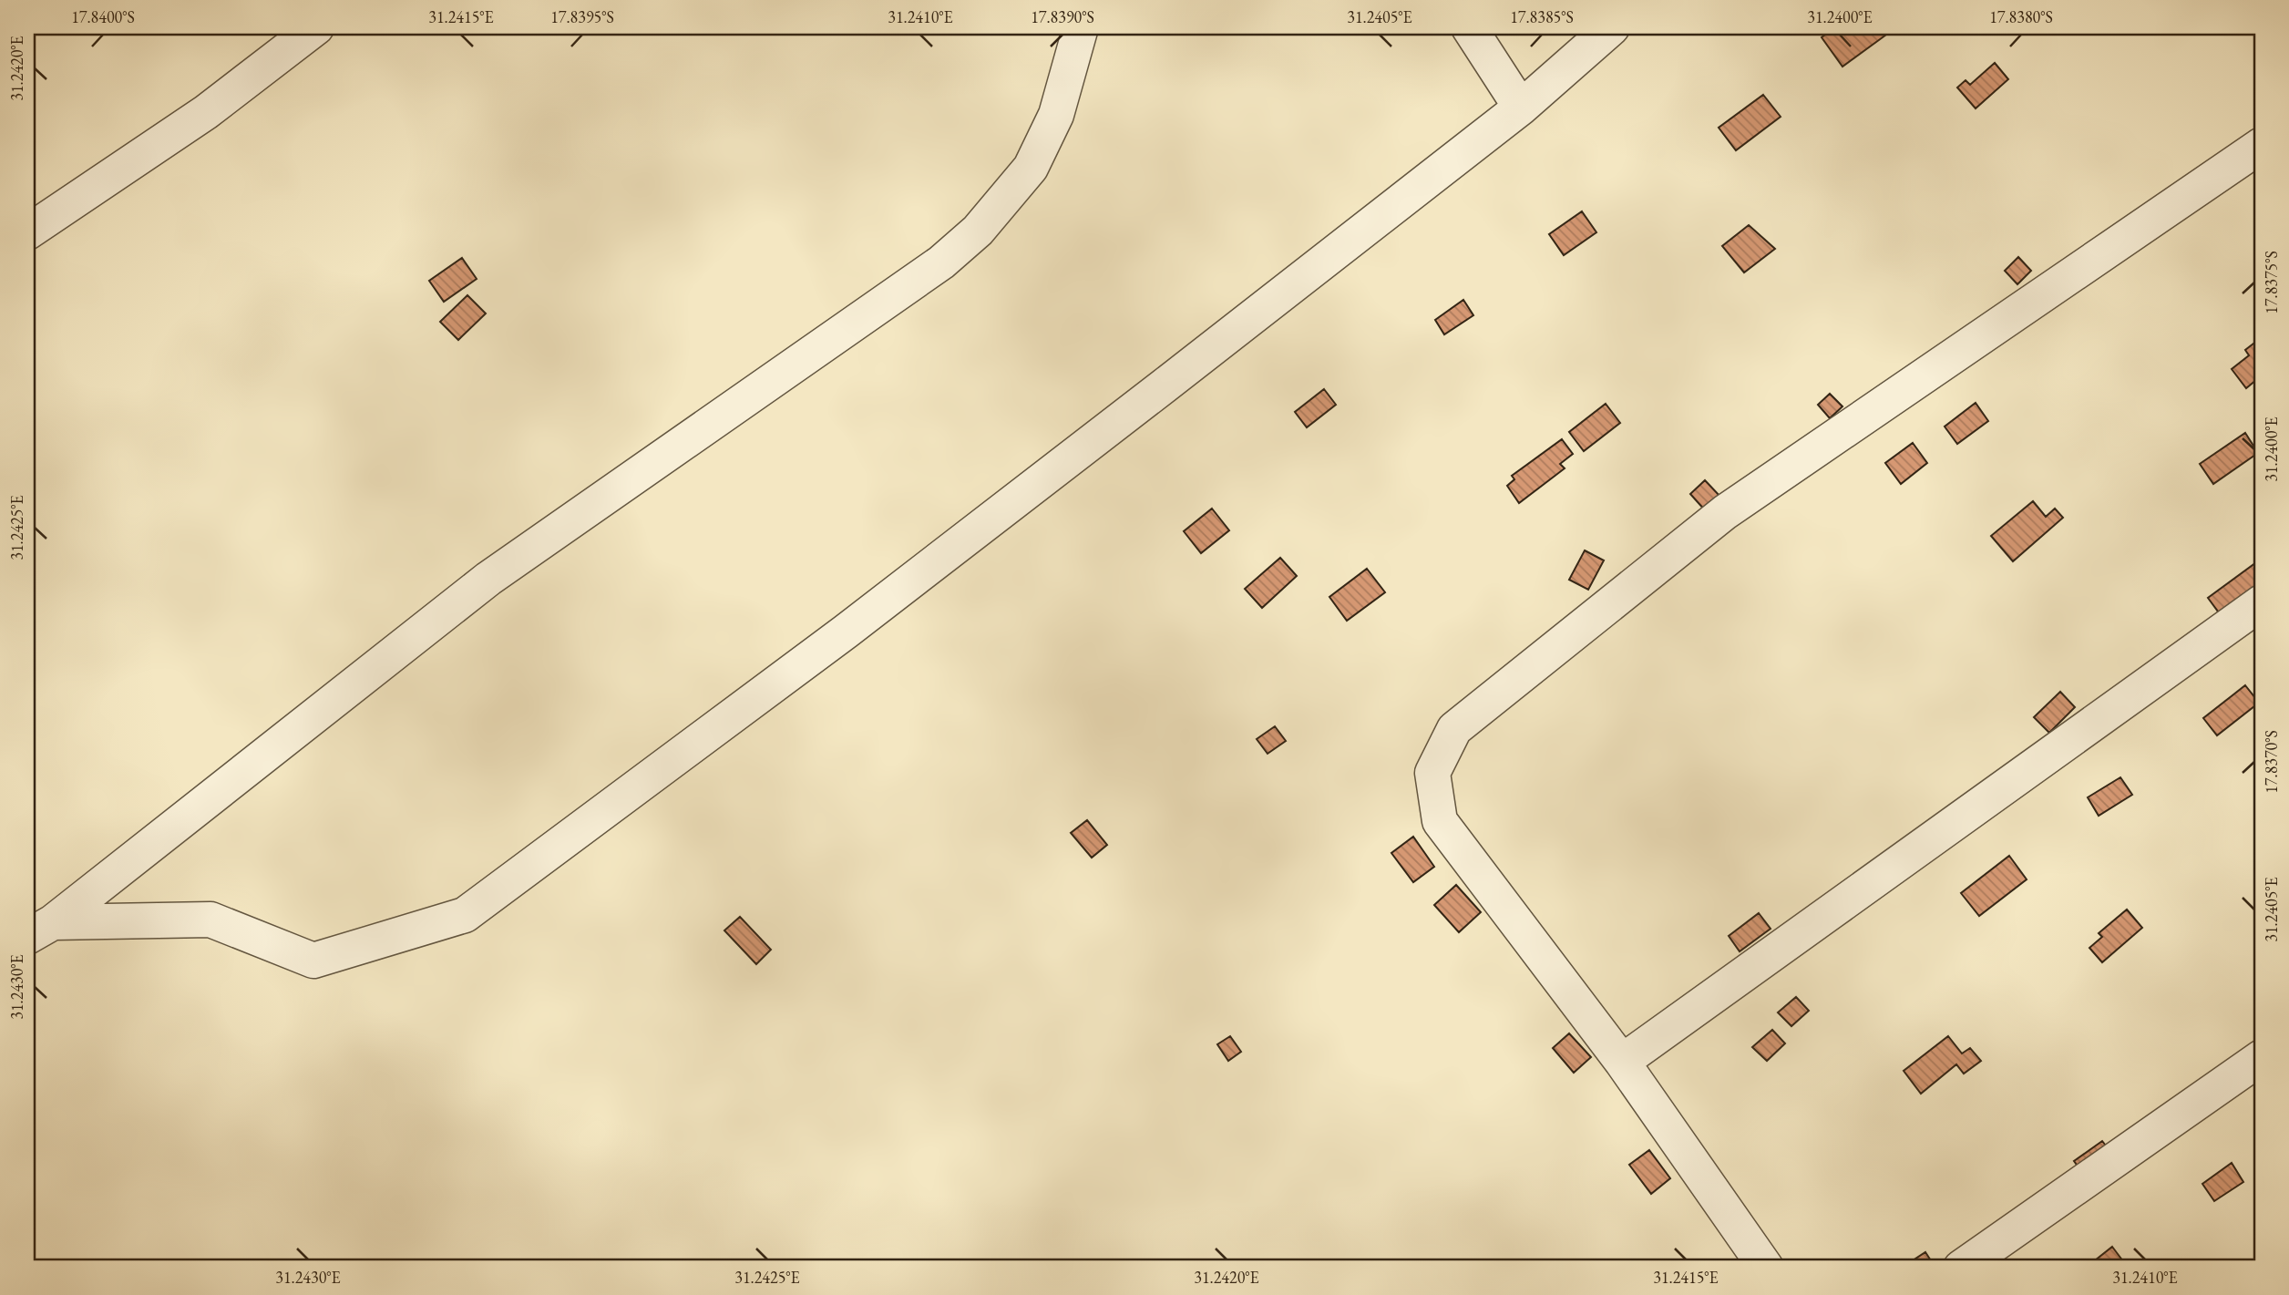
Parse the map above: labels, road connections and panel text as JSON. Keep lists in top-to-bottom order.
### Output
{
  "coordinates": [
    "17.8400°S",
    "31.2415°E",
    "17.8395°S",
    "31.2410°E",
    "17.8390°S",
    "31.2405°E",
    "17.8385°S",
    "31.2400°E",
    "17.8380°S",
    "31.2420°E",
    "17.8375°S",
    "31.2425°E",
    "17.8370°S",
    "31.2430°E"
  ]
}
